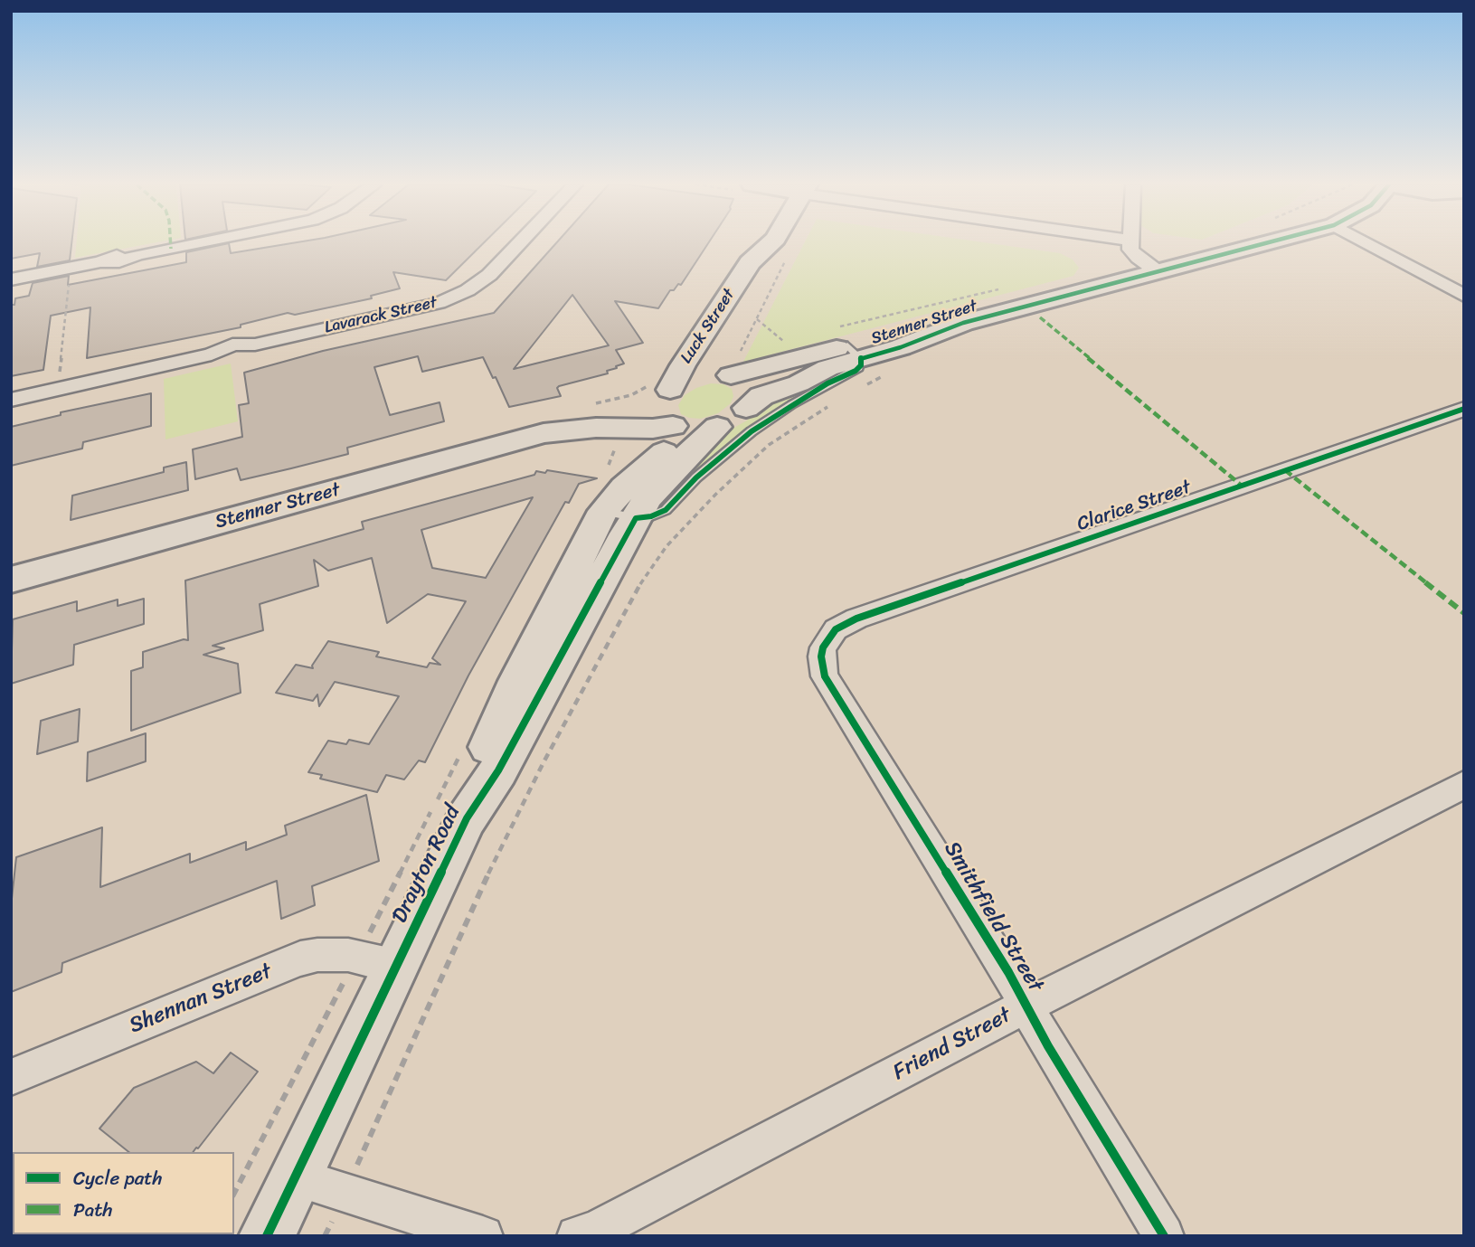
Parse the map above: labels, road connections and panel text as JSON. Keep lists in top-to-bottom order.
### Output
{
  "streets": {
    "main road": ["Stenner Street", "Luck Street", "Drayton Road"],
    "street": [
      "Lavarack Street",
      "Clarice Street",
      "Smithfield Street",
      "Shennan Street",
      "Friend Street"
    ]
  },
  "crossings": [
    ["Stenner Street", "Luck Street"],
    ["Stenner Street", "Drayton Road"],
    ["Luck Street", "Drayton Road"],
    ["Clarice Street", "Smithfield Street"],
    ["Drayton Road", "Shennan Street"],
    ["Smithfield Street", "Friend Street"]
  ],
  "legend": ["Cycle path", "Path"]
}
